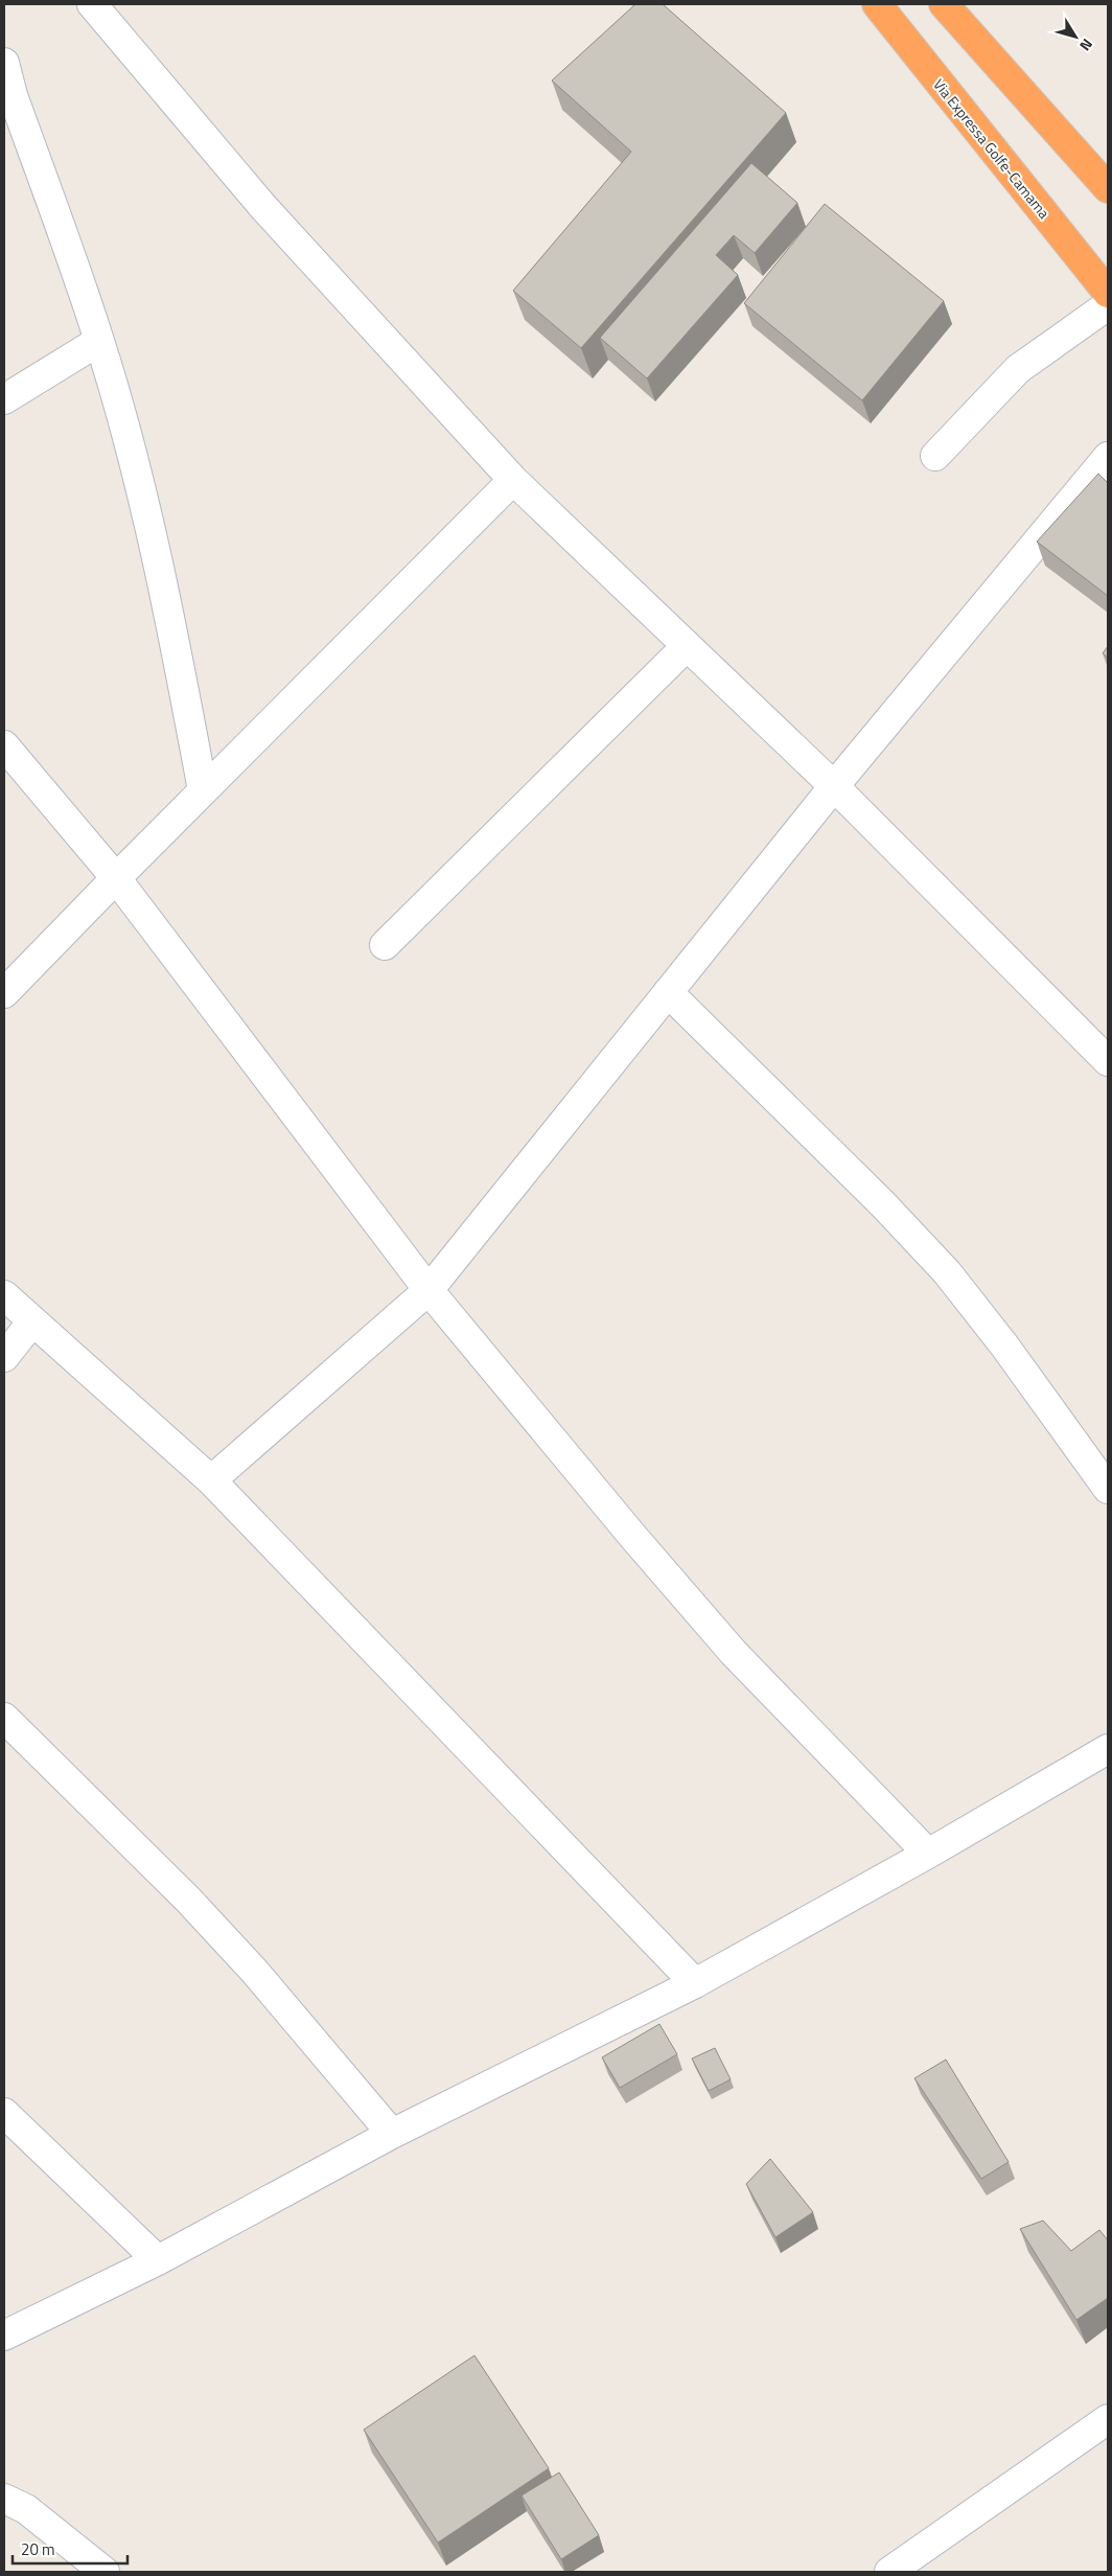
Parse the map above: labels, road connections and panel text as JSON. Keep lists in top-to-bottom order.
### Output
{
  "streets": {
    "highway": ["Via Expressa Golfe-Camama"]
  },
  "scale_bar": "20 m",
  "north": "bottom right"
}
